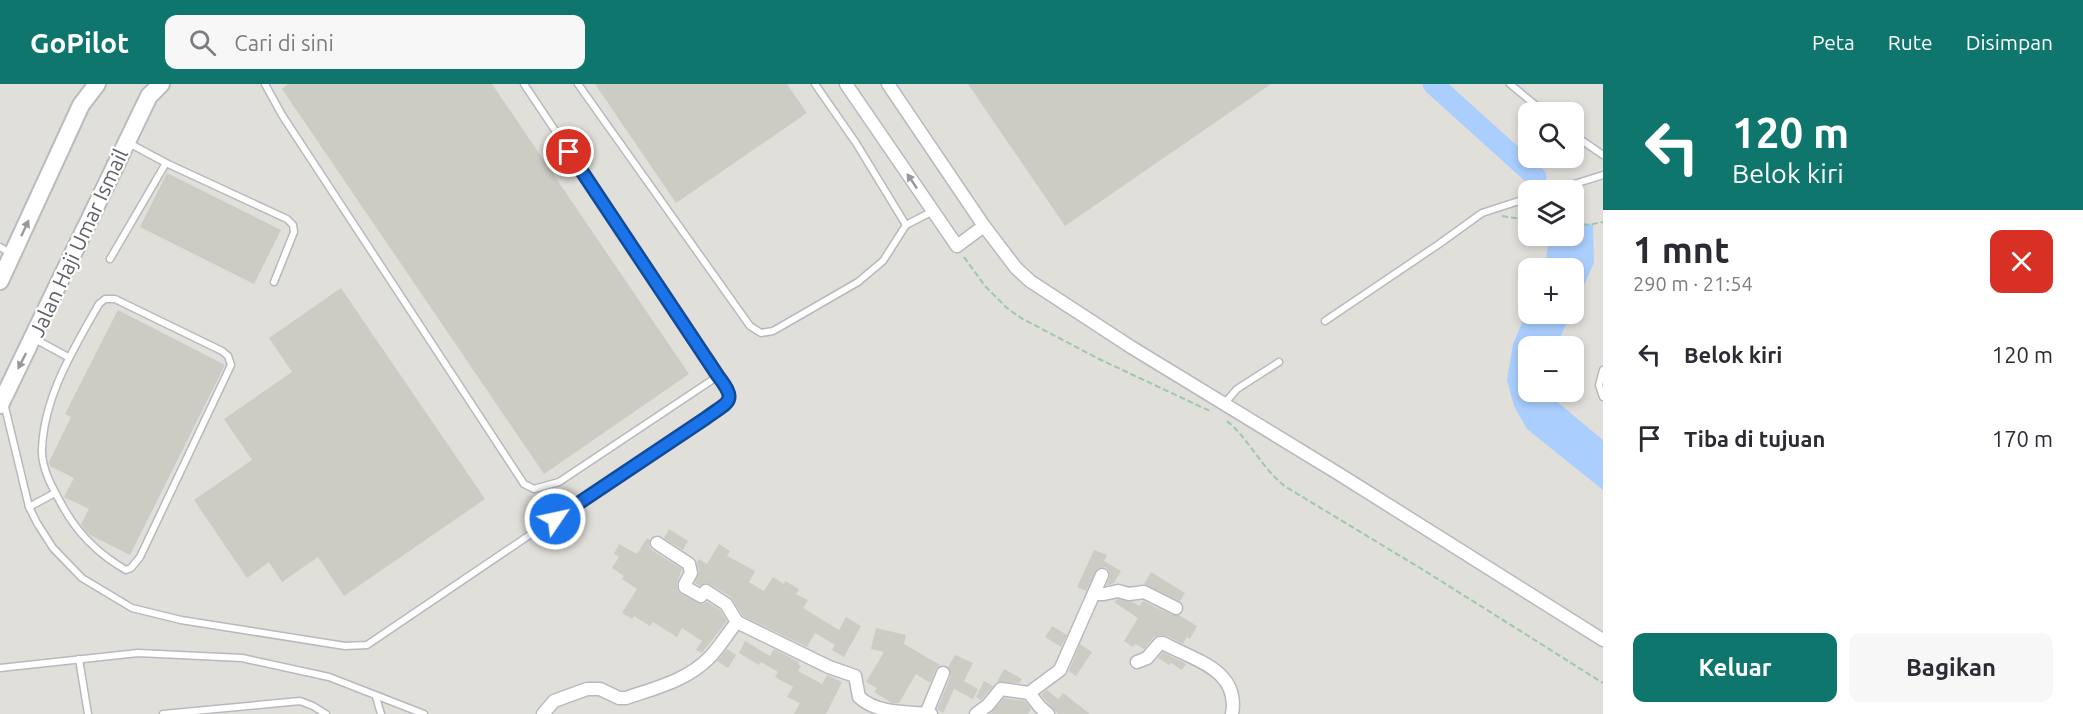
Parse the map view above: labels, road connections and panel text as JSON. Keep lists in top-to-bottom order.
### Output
{
  "streets": {
    "main road": ["Jalan Haji Umar Ismail"]
  },
  "page": {
    "header": "GoPilot",
    "search": "Cari di sini",
    "nav": ["Peta", "Rute", "Disimpan"],
    "turn": ["120 m", "Belok kiri"],
    "map_buttons": ["+", "−"],
    "heading": ["1 mnt", "290 m · 21:54"],
    "list": [
      {
        "name": "Belok kiri",
        "value": "120 m"
      },
      {
        "name": "Tiba di tujuan",
        "value": "170 m"
      }
    ],
    "buttons": ["Keluar", "Bagikan"]
  }
}
